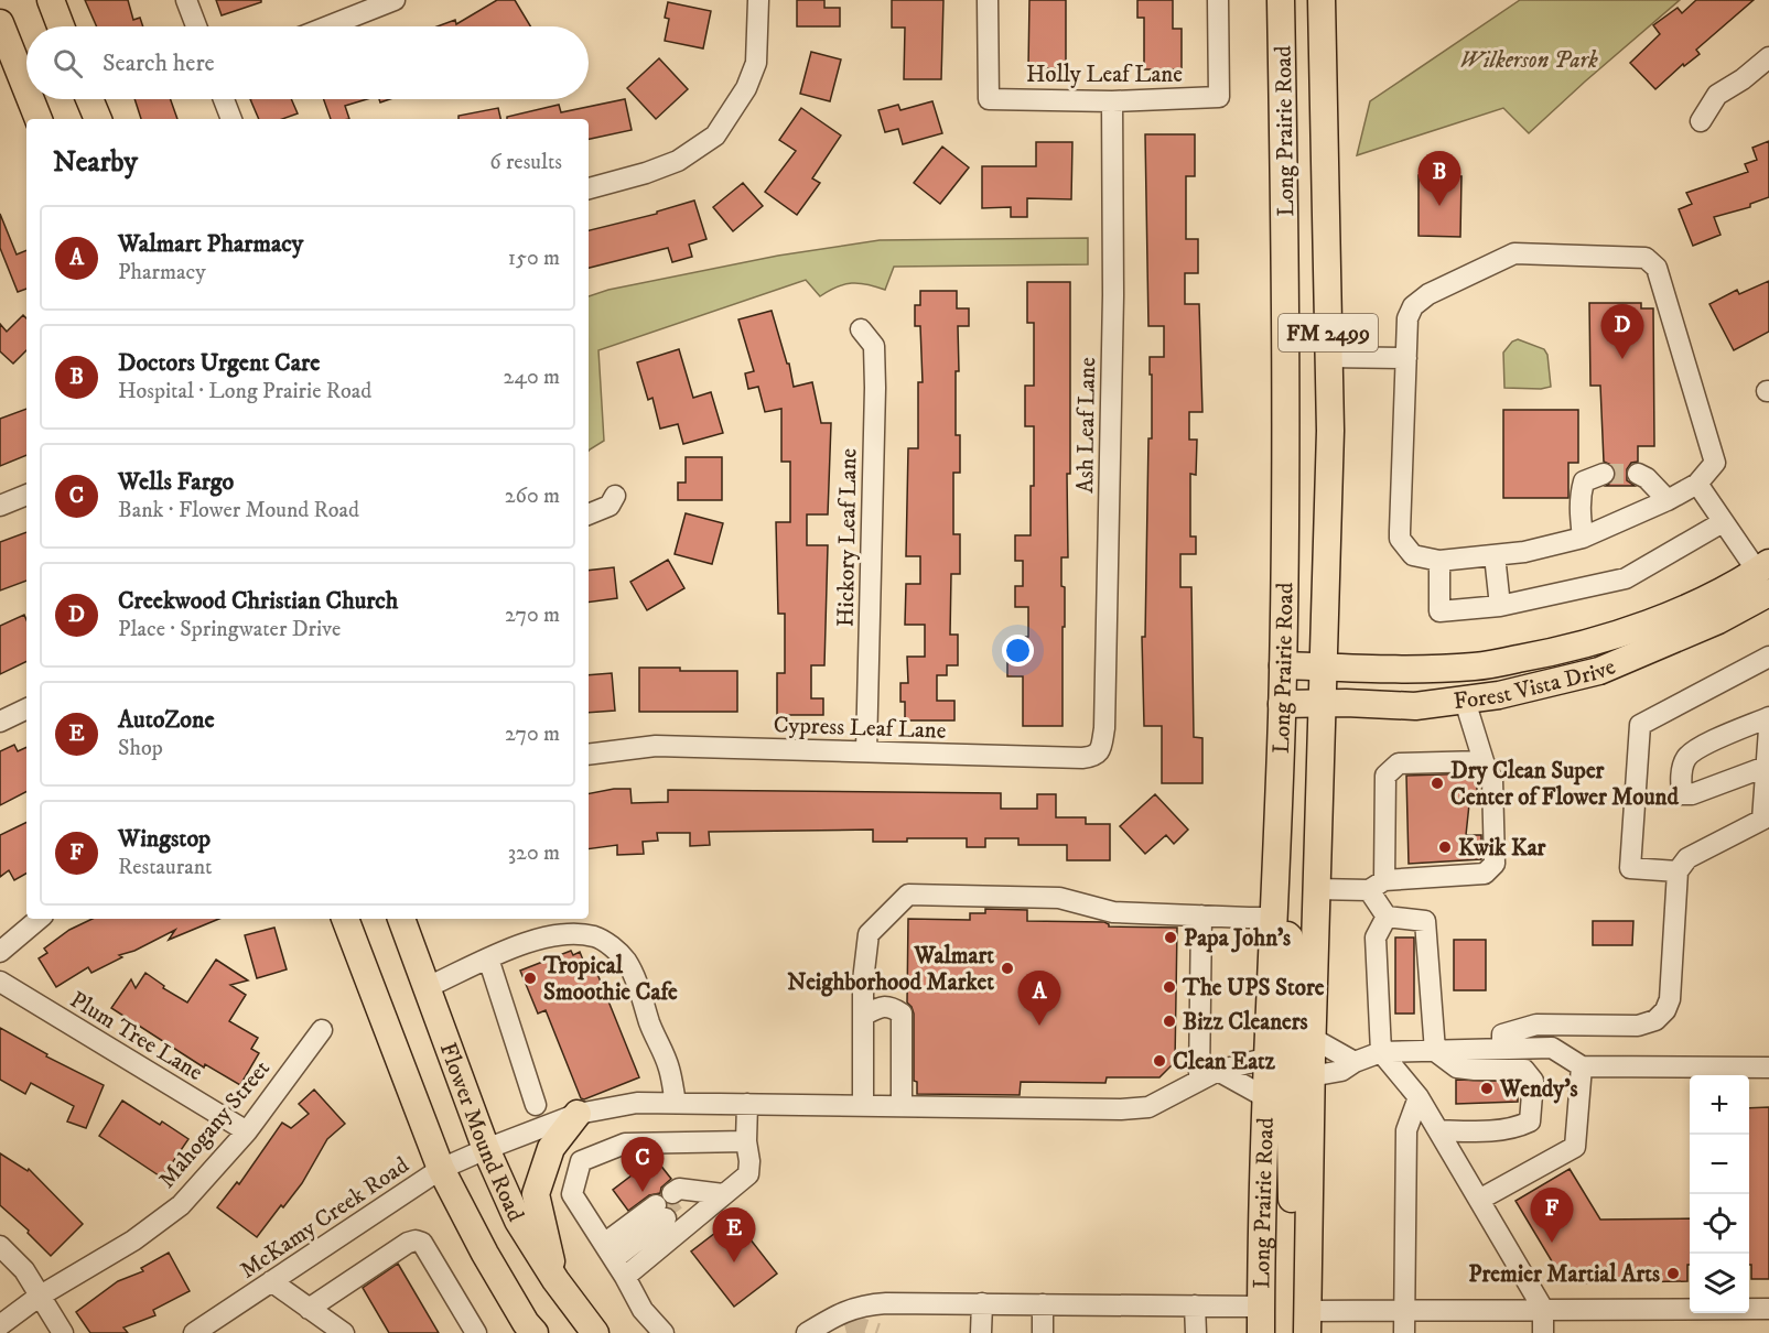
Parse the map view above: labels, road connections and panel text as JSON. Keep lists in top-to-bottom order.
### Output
{
  "streets": {
    "main road": [
      "Long Prairie Road",
      "FM 2499",
      "Forest Vista Drive",
      "Flower Mound Road"
    ],
    "street": [
      "Holly Leaf Lane",
      "Ash Leaf Lane",
      "Hickory Leaf Lane",
      "Cypress Leaf Lane",
      "Plum Tree Lane",
      "Mahogany Street",
      "McKamy Creek Road"
    ]
  },
  "crossings": [
    ["Holly Leaf Lane", "Ash Leaf Lane"],
    ["Long Prairie Road", "Forest Vista Drive"],
    ["Long Prairie Road", "McKamy Creek Road"],
    ["Ash Leaf Lane", "Cypress Leaf Lane"],
    ["Hickory Leaf Lane", "Cypress Leaf Lane"],
    ["Plum Tree Lane", "Mahogany Street"],
    ["Flower Mound Road", "McKamy Creek Road"]
  ],
  "parks": ["Wilkerson Park"],
  "places": [
    "Dry Clean Super Center of Flower Mound",
    "Kwik Kar",
    "Papa John's",
    "Walmart Neighborhood Market",
    "Tropical Smoothie Cafe",
    "The UPS Store",
    "Bizz Cleaners",
    "Clean Eatz",
    "Wendy's",
    "Premier Martial Arts"
  ],
  "page": {
    "search": "Search here",
    "heading": ["Nearby", "6 results"],
    "pins": [
      "B",
      "D",
      "A",
      "C",
      "F",
      "E"
    ],
    "list": [
      {
        "mark": "A",
        "name": "Walmart Pharmacy",
        "note": "Pharmacy",
        "value": "150 m"
      },
      {
        "mark": "B",
        "name": "Doctors Urgent Care",
        "note": "Hospital · Long Prairie Road",
        "value": "240 m"
      },
      {
        "mark": "C",
        "name": "Wells Fargo",
        "note": "Bank · Flower Mound Road",
        "value": "260 m"
      },
      {
        "mark": "D",
        "name": "Creekwood Christian Church",
        "note": "Place · Springwater Drive",
        "value": "270 m"
      },
      {
        "mark": "E",
        "name": "AutoZone",
        "note": "Shop",
        "value": "270 m"
      },
      {
        "mark": "F",
        "name": "Wingstop",
        "note": "Restaurant",
        "value": "320 m"
      }
    ],
    "map_buttons": ["+", "−"]
  }
}
